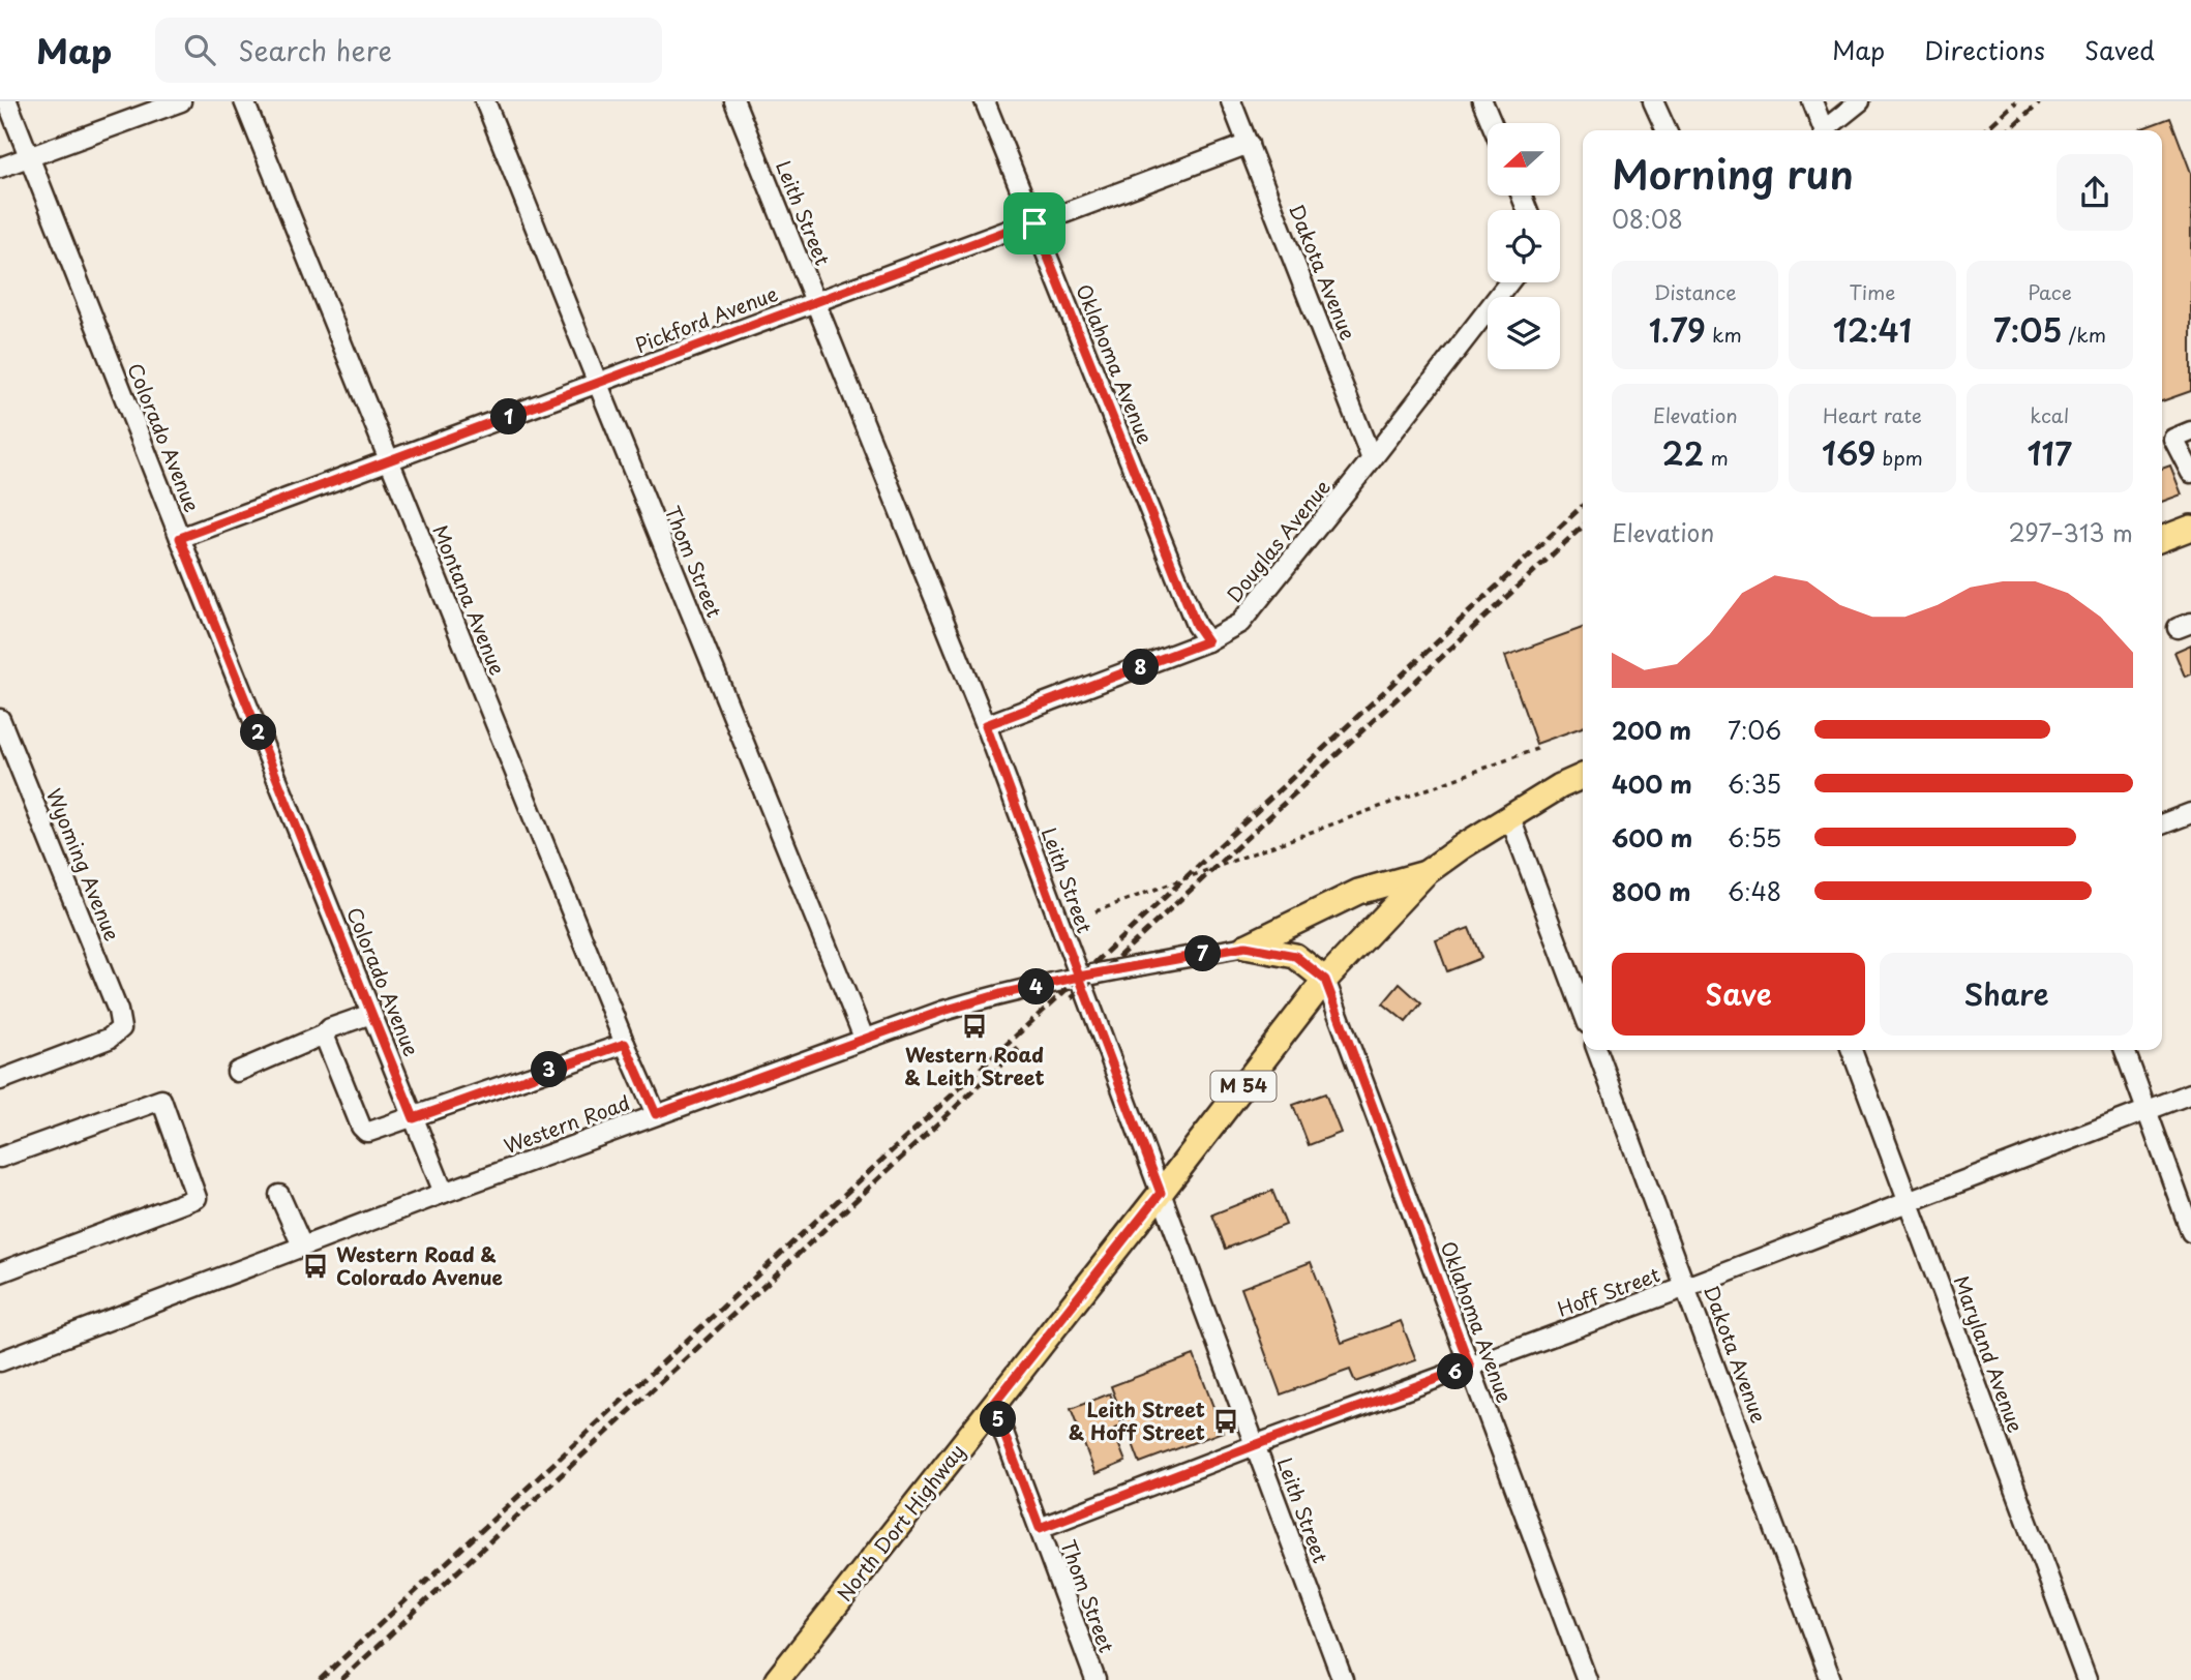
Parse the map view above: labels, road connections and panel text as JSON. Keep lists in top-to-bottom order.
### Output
{
  "streets": {
    "main road": ["M 54", "North Dort Highway"],
    "street": [
      "Leith Street",
      "Dakota Avenue",
      "Pickford Avenue",
      "Oklahoma Avenue",
      "Colorado Avenue",
      "Douglas Avenue",
      "Thom Street",
      "Montana Avenue",
      "Wyoming Avenue",
      "Western Road",
      "Hoff Street",
      "Maryland Avenue"
    ]
  },
  "crossings": [
    ["Leith Street", "Pickford Avenue"],
    ["Leith Street", "Douglas Avenue"],
    ["Leith Street", "Western Road"],
    ["Leith Street", "Hoff Street"],
    ["Leith Street", "North Dort Highway"],
    ["Dakota Avenue", "Pickford Avenue"],
    ["Dakota Avenue", "Douglas Avenue"],
    ["Dakota Avenue", "Hoff Street"],
    ["Pickford Avenue", "Oklahoma Avenue"],
    ["Pickford Avenue", "Colorado Avenue"],
    ["Pickford Avenue", "Thom Street"],
    ["Pickford Avenue", "Montana Avenue"],
    ["Oklahoma Avenue", "Douglas Avenue"],
    ["Oklahoma Avenue", "Hoff Street"],
    ["Oklahoma Avenue", "North Dort Highway"],
    ["Colorado Avenue", "Western Road"],
    ["Thom Street", "Western Road"],
    ["Thom Street", "Hoff Street"],
    ["Thom Street", "North Dort Highway"],
    ["Montana Avenue", "Western Road"],
    ["Hoff Street", "Maryland Avenue"]
  ],
  "places": {
    "bus stop": ["Western Road & Leith Street", "Western Road & Colorado Avenue", "Leith Street & Hoff Street"]
  },
  "north": "left",
  "page": {
    "header": "Map",
    "search": "Search here",
    "nav": ["Map", "Directions", "Saved"],
    "heading": ["Morning run", "08:08"],
    "stats": [
      ["Distance", "1.79 km"],
      ["Time", "12:41"],
      ["Pace", "7:05 /km"],
      ["Elevation", "22 m"],
      ["Heart rate", "169 bpm"],
      ["kcal", "117"]
    ],
    "pins": [
      "1",
      "8",
      "2",
      "7",
      "4",
      "3",
      "6",
      "5"
    ],
    "chart": ["Elevation", "297–313 m"],
    "list": [
      {
        "name": "200 m",
        "note": "7:06"
      },
      {
        "name": "400 m",
        "note": "6:35"
      },
      {
        "name": "600 m",
        "note": "6:55"
      },
      {
        "name": "800 m",
        "note": "6:48"
      }
    ],
    "buttons": ["Save", "Share"]
  }
}
